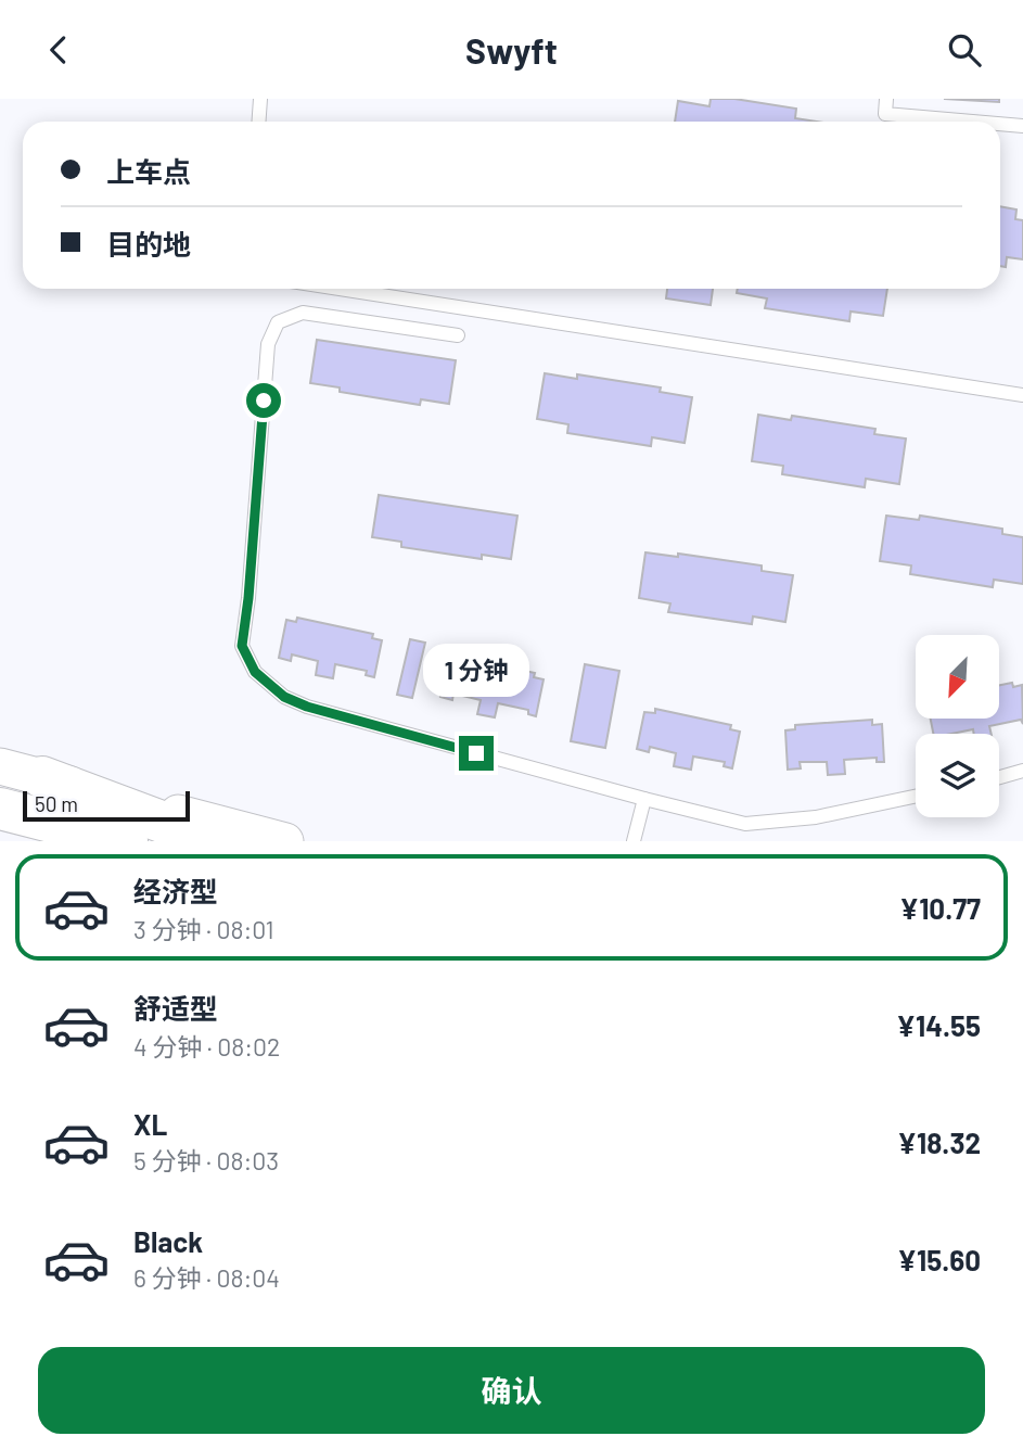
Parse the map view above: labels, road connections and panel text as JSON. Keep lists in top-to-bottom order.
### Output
{
  "scale_bar": "50 m",
  "north": "bottom left",
  "page": {
    "header": "Swyft",
    "banner": ["上车点", "目的地"],
    "bubble": "1 分钟",
    "scale": "50 m",
    "list": [
      {
        "name": "经济型",
        "note": "3 分钟 · 08:01",
        "value": "¥10.77"
      },
      {
        "name": "舒适型",
        "note": "4 分钟 · 08:02",
        "value": "¥14.55"
      },
      {
        "name": "XL",
        "note": "5 分钟 · 08:03",
        "value": "¥18.32"
      },
      {
        "name": "Black",
        "note": "6 分钟 · 08:04",
        "value": "¥15.60"
      }
    ],
    "buttons": "确认"
  }
}
